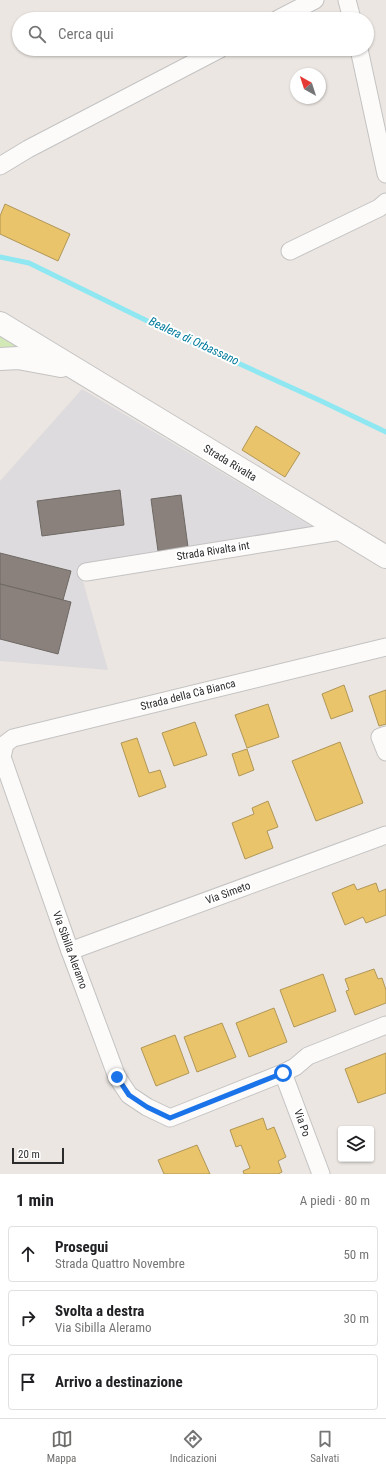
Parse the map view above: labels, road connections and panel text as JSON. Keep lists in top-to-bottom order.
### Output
{
  "streets": {
    "street": [
      "Strada Rivalta",
      "Strada Rivalta int",
      "Strada della Cà Bianca",
      "Via Simeto",
      "Via Sibilla Aleramo",
      "Via Po"
    ]
  },
  "crossings": [
    ["Strada Rivalta", "Strada Rivalta int"],
    ["Strada della Cà Bianca", "Via Sibilla Aleramo"],
    ["Via Simeto", "Via Sibilla Aleramo"],
    ["Via Sibilla Aleramo", "Via Po"]
  ],
  "water": ["Bealera di Orbassano"],
  "scale_bar": "20 m",
  "north": "top left",
  "page": {
    "search": "Cerca qui",
    "scale": "20 m",
    "heading": ["1 min", "A piedi · 80 m"],
    "list": [
      ["Prosegui", "Strada Quattro Novembre", "50 m"],
      ["Svolta a destra", "Via Sibilla Aleramo", "30 m"],
      "Arrivo a destinazione"
    ],
    "nav": ["Mappa", "Indicazioni", "Salvati"]
  }
}
